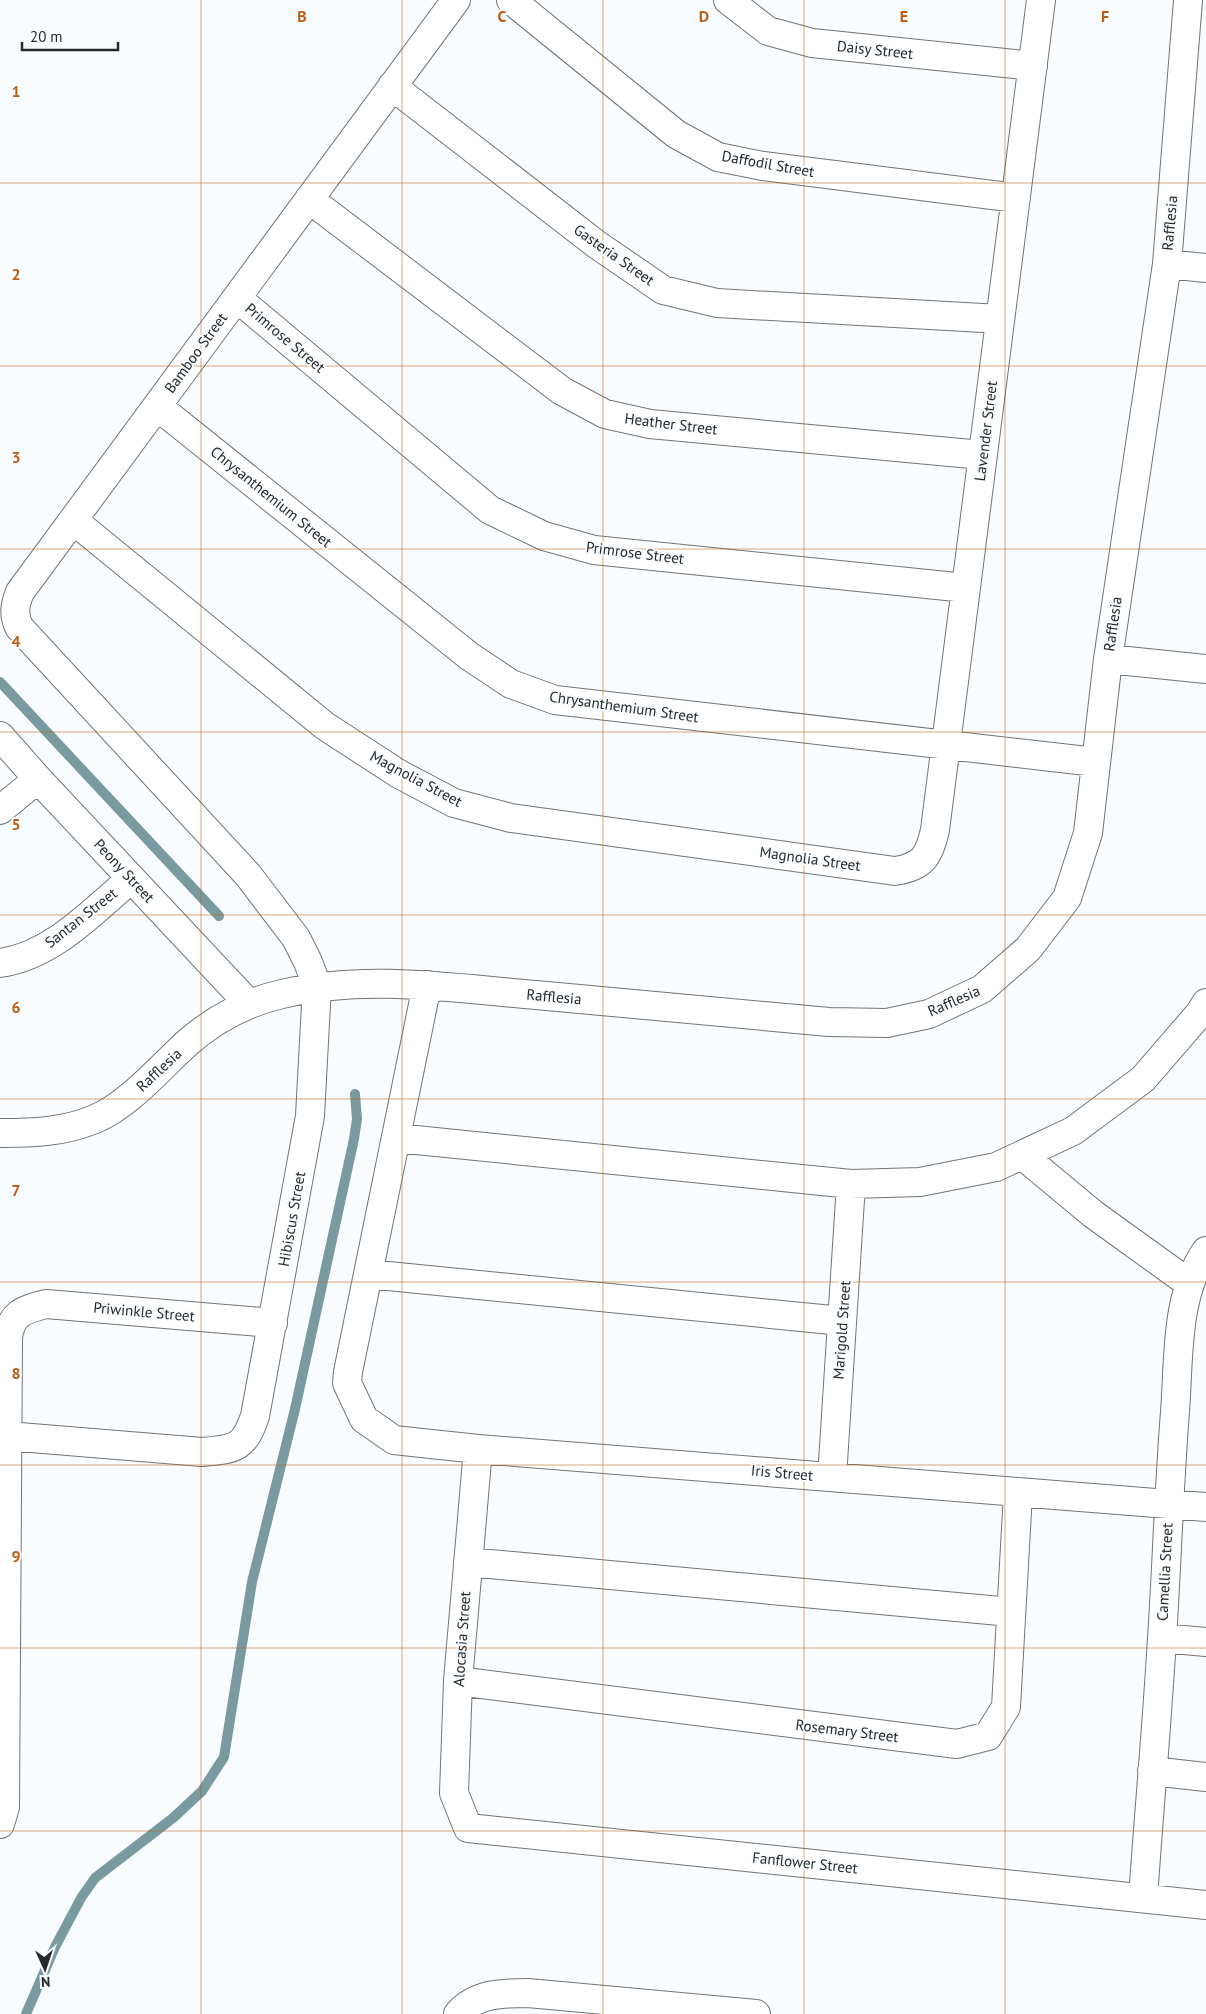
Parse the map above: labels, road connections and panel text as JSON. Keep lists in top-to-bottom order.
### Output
{
  "streets": {
    "street": [
      "Daisy Street",
      "Daffodil Street",
      "Rafflesia",
      "Gasteria Street",
      "Primrose Street",
      "Bamboo Street",
      "Heather Street",
      "Lavender Street",
      "Chrysanthemium Street",
      "Magnolia Street",
      "Peony Street",
      "Santan Street",
      "Hibiscus Street",
      "Priwinkle Street",
      "Marigold Street",
      "Iris Street",
      "Camellia Street",
      "Alocasia Street",
      "Rosemary Street",
      "Fanflower Street"
    ]
  },
  "crossings": [
    ["Daisy Street", "Lavender Street"],
    ["Daffodil Street", "Lavender Street"],
    ["Rafflesia", "Bamboo Street"],
    ["Rafflesia", "Chrysanthemium Street"],
    ["Rafflesia", "Peony Street"],
    ["Rafflesia", "Hibiscus Street"],
    ["Gasteria Street", "Bamboo Street"],
    ["Gasteria Street", "Lavender Street"],
    ["Primrose Street", "Bamboo Street"],
    ["Primrose Street", "Lavender Street"],
    ["Bamboo Street", "Heather Street"],
    ["Bamboo Street", "Chrysanthemium Street"],
    ["Bamboo Street", "Magnolia Street"],
    ["Bamboo Street", "Hibiscus Street"],
    ["Heather Street", "Lavender Street"],
    ["Lavender Street", "Chrysanthemium Street"],
    ["Lavender Street", "Magnolia Street"],
    ["Peony Street", "Santan Street"],
    ["Hibiscus Street", "Priwinkle Street"],
    ["Marigold Street", "Iris Street"],
    ["Iris Street", "Camellia Street"],
    ["Iris Street", "Alocasia Street"],
    ["Iris Street", "Rosemary Street"],
    ["Camellia Street", "Fanflower Street"],
    ["Alocasia Street", "Rosemary Street"],
    ["Alocasia Street", "Fanflower Street"]
  ],
  "scale_bar": "20 m",
  "north": "bottom",
  "grid": {
    "columns": [
      "B",
      "C",
      "D",
      "E",
      "F"
    ],
    "rows": [
      "1",
      "2",
      "3",
      "4",
      "5",
      "6",
      "7",
      "8",
      "9"
    ]
  }
}
